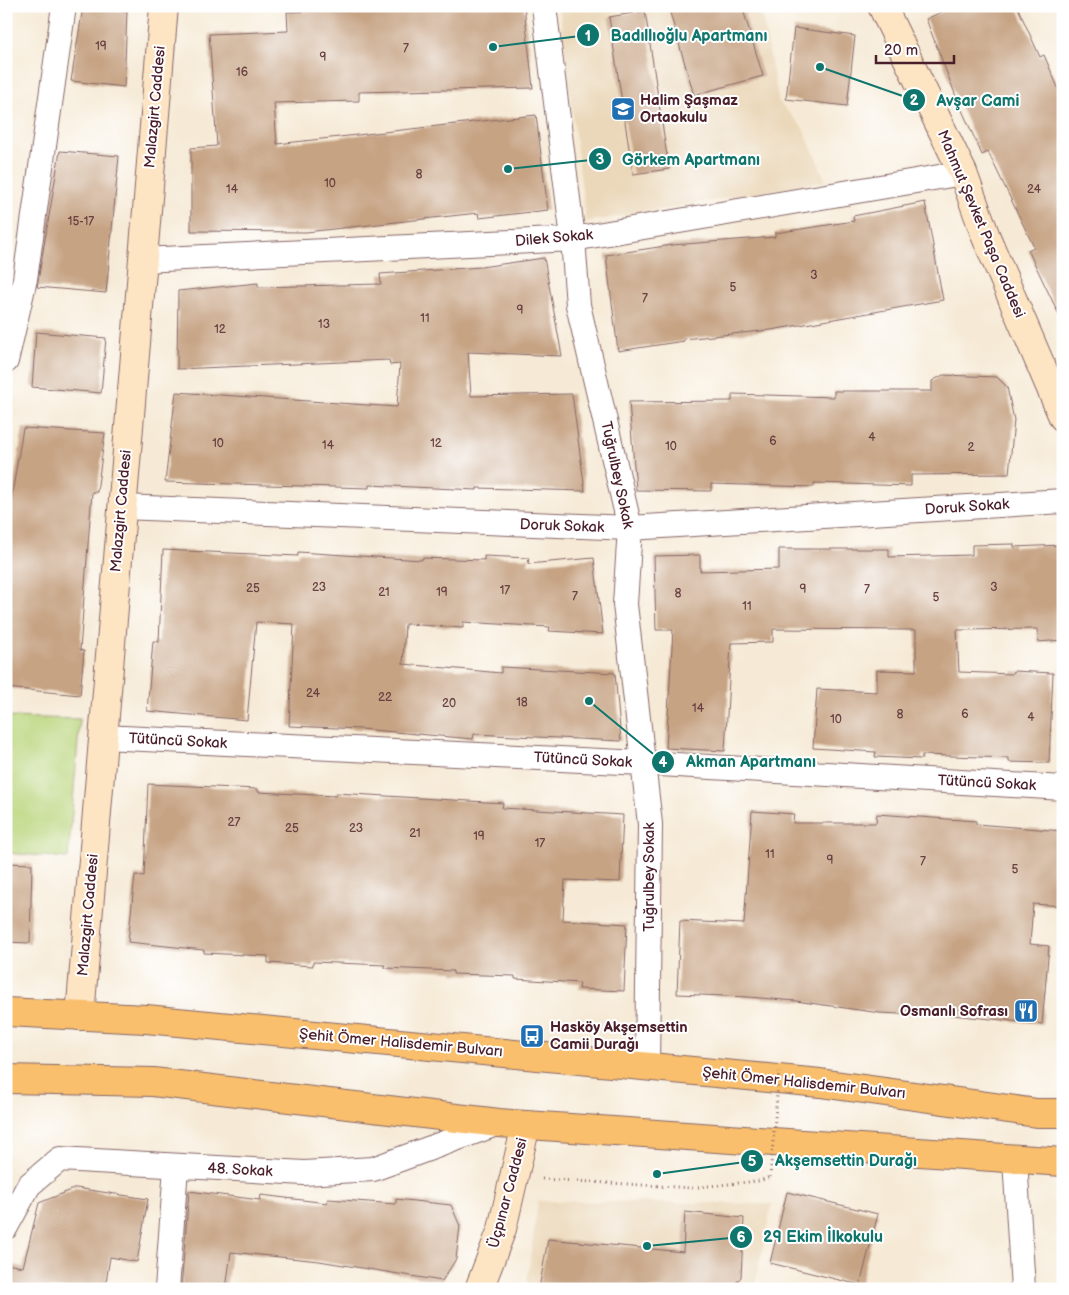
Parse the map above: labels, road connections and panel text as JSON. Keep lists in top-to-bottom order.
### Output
{
  "streets": {
    "highway": ["Şehit Ömer Halisdemir Bulvarı"],
    "street": [
      "Malazgirt Caddesi",
      "Mahmut Şevket Paşa Caddesi",
      "Dilek Sokak",
      "Tuğrulbey Sokak",
      "Doruk Sokak",
      "Tütüncü Sokak",
      "48. Sokak",
      "Üçpınar Caddesi"
    ]
  },
  "crossings": [
    ["Malazgirt Caddesi", "Dilek Sokak"],
    ["Malazgirt Caddesi", "Doruk Sokak"],
    ["Malazgirt Caddesi", "Tütüncü Sokak"],
    ["Malazgirt Caddesi", "Şehit Ömer Halisdemir Bulvarı"],
    ["Mahmut Şevket Paşa Caddesi", "Dilek Sokak"],
    ["Dilek Sokak", "Tuğrulbey Sokak"],
    ["Tuğrulbey Sokak", "Doruk Sokak"],
    ["Tuğrulbey Sokak", "Tütüncü Sokak"],
    ["Tuğrulbey Sokak", "Şehit Ömer Halisdemir Bulvarı"],
    ["48. Sokak", "Üçpınar Caddesi"]
  ],
  "places": {
    "other": [
      "Badıllıoğlu Apartmanı",
      "Avşar Cami",
      "Görkem Apartmanı",
      "Akman Apartmanı",
      "Akşemsettin Durağı",
      "29 Ekim İlkokulu"
    ],
    "school or university": ["Halim Şaşmaz Ortaokulu"],
    "restaurant": ["Osmanlı Sofrası"],
    "bus stop": ["Hasköy Akşemsettin Camii Durağı"]
  },
  "house_numbers": [
    "19",
    "7",
    "9",
    "16",
    "8",
    "10",
    "14",
    "24",
    "15-17",
    "3",
    "5",
    "7",
    "9",
    "11",
    "13",
    "12",
    "4",
    "6",
    "10",
    "12",
    "14",
    "10",
    "2",
    "23",
    "3",
    "25",
    "9",
    "7",
    "17",
    "21",
    "19",
    "8",
    "7",
    "5",
    "11",
    "24",
    "22",
    "18",
    "20",
    "14",
    "8",
    "6",
    "4",
    "10",
    "27",
    "25",
    "23",
    "21",
    "19",
    "17",
    "11",
    "9",
    "7",
    "5"
  ],
  "scale_bar": "20 m"
}
